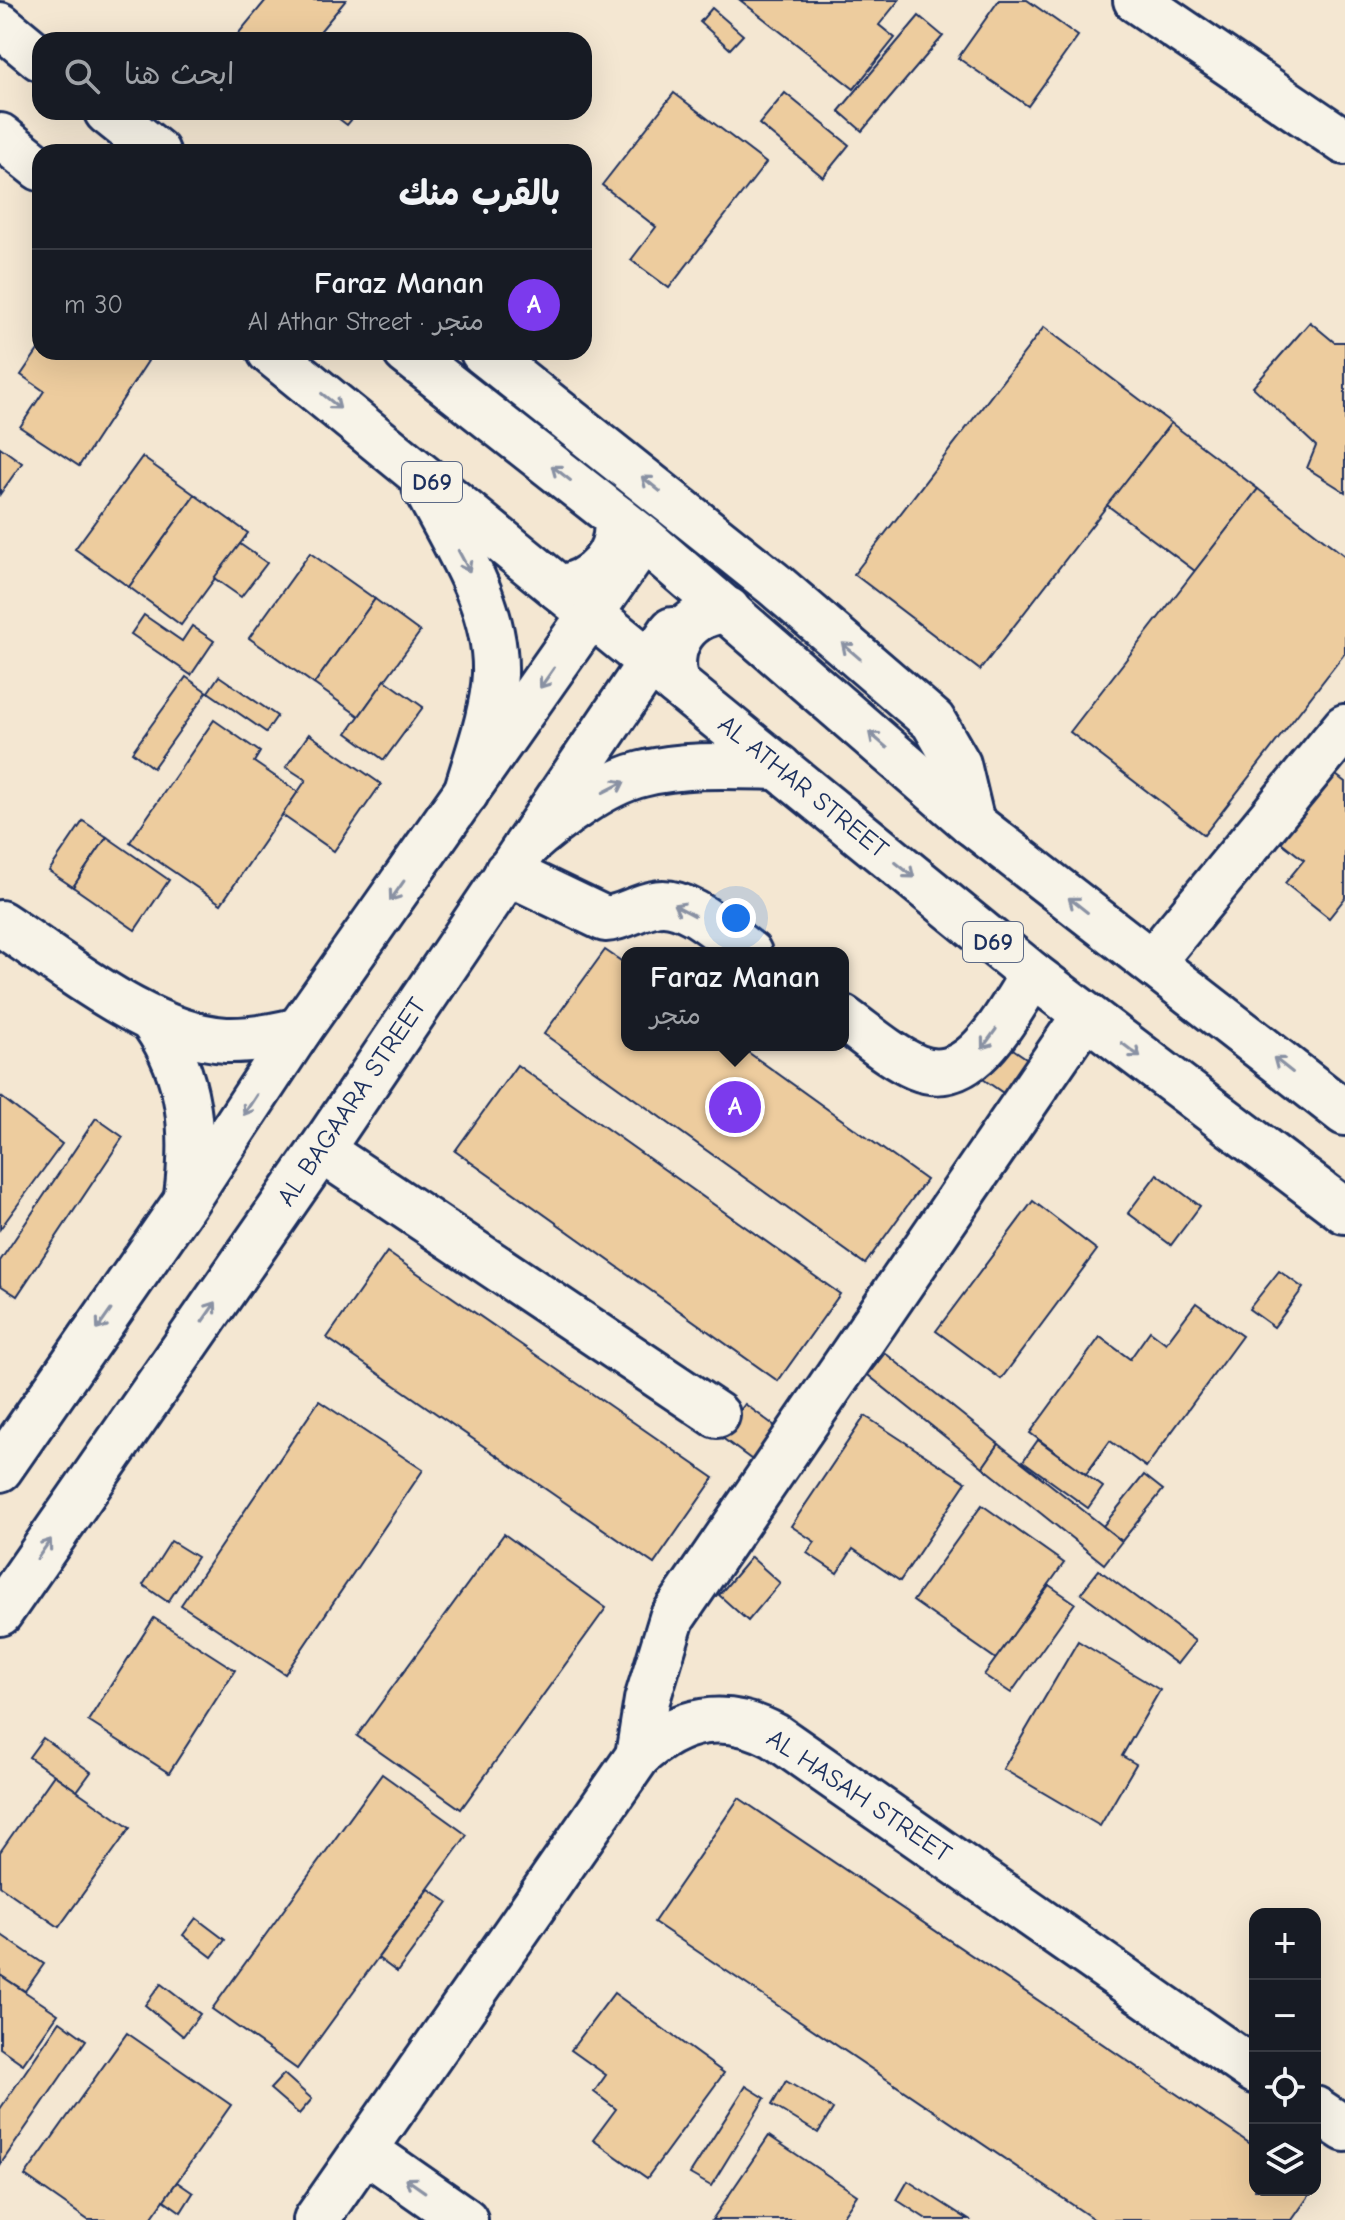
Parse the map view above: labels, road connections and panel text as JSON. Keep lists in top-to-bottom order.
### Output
{
  "streets": {
    "street": [
      "D69",
      "AL ATHAR STREET",
      "AL BAGAARA STREET",
      "AL HASAH STREET"
    ]
  },
  "crossings": [
    ["AL ATHAR STREET", "AL BAGAARA STREET"]
  ],
  "page": {
    "search": "ابحث هنا",
    "heading": "بالقرب منك",
    "list": [
      {
        "mark": "A",
        "name": "Faraz Manan",
        "note": "متجر · Al Athar Street",
        "value": "30 m"
      }
    ],
    "popup": ["Faraz Manan", "متجر"],
    "pins": "A",
    "map_buttons": ["+", "−"]
  }
}
